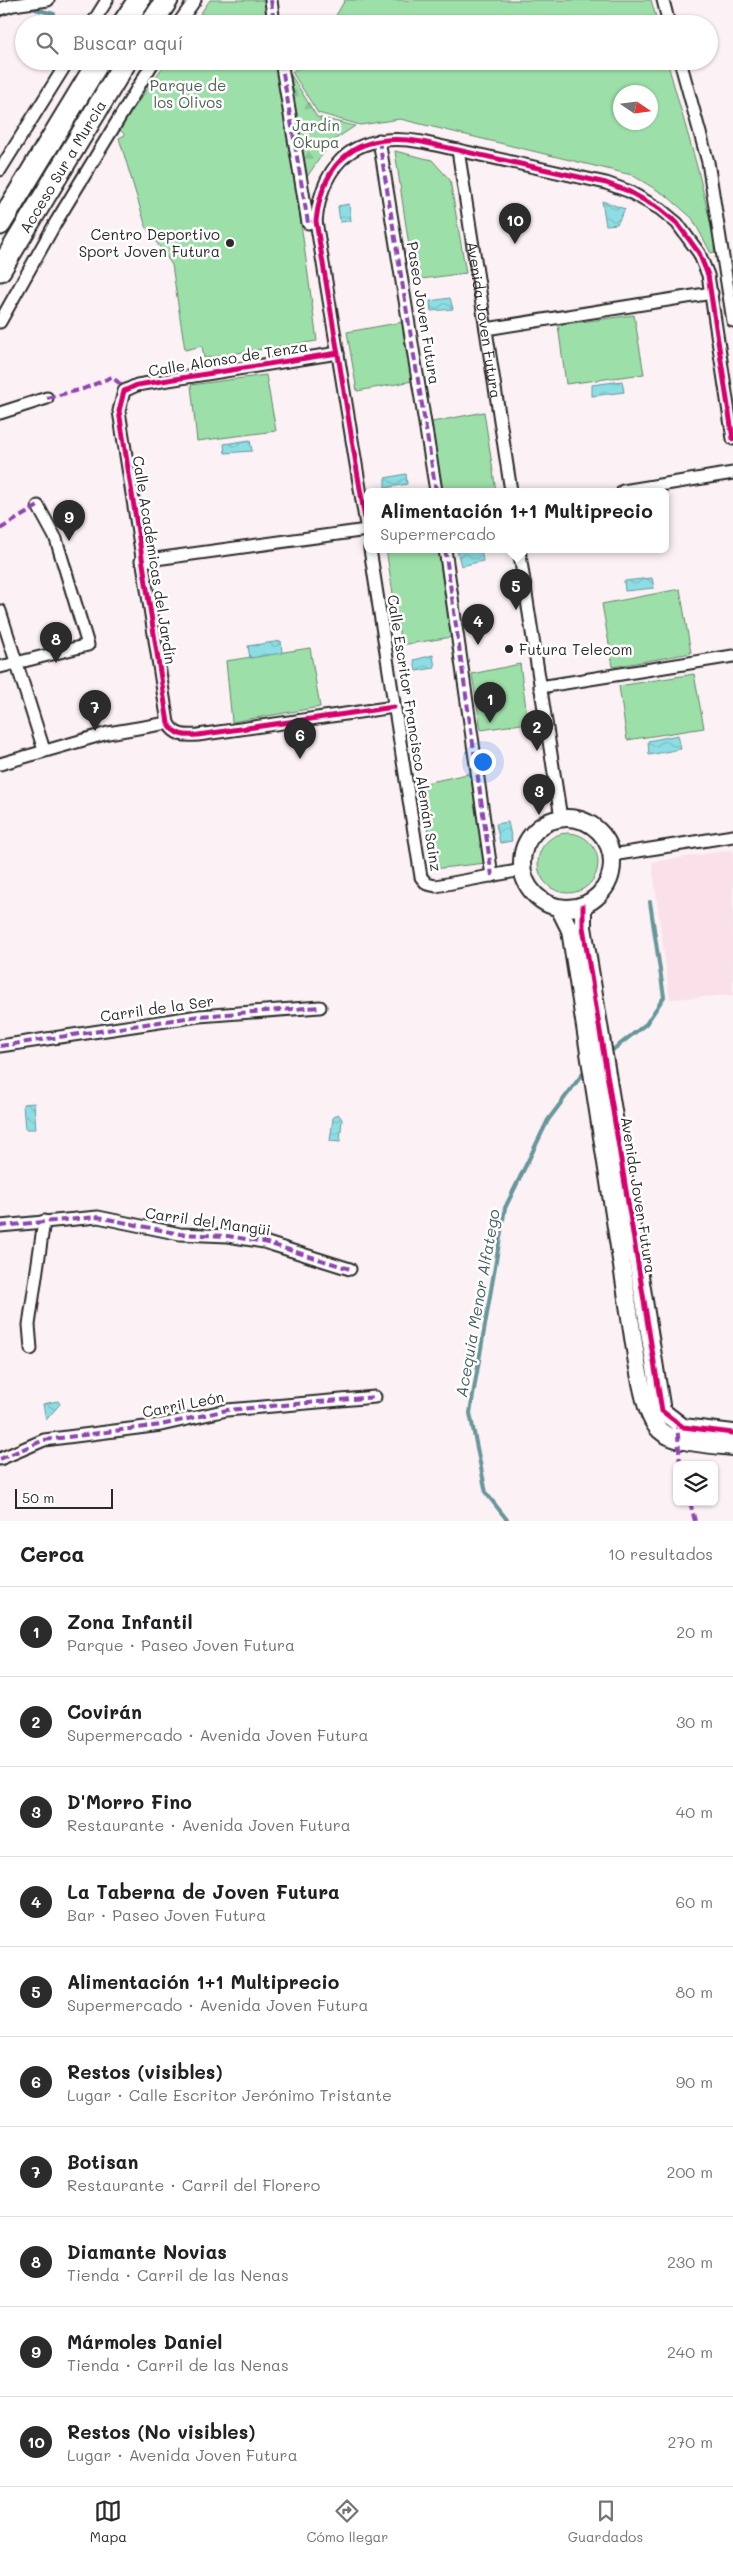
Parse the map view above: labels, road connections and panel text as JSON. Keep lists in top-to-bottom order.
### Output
{
  "streets": {
    "highway": ["Acceso Sur a Murcia"],
    "street": [
      "Paseo Joven Futura",
      "Avenida Joven Futura",
      "Calle Alonso de Tenza",
      "Calle Académicas del Jardín",
      "Calle Escritor Francisco Alemán Sainz",
      "Carril de la Ser",
      "Carril del Mangüi",
      "Carril León"
    ]
  },
  "crossings": [
    ["Avenida Joven Futura", "Calle Escritor Francisco Alemán Sainz"],
    ["Calle Alonso de Tenza", "Calle Académicas del Jardín"]
  ],
  "water": ["Acequia Menor Alfatego"],
  "parks": ["Parque de los Olivos", "Jardín Okupa"],
  "places": ["Centro Deportivo Sport Joven Futura", "Futura Telecom"],
  "scale_bar": "50 m",
  "north": "right",
  "page": {
    "search": "Buscar aquí",
    "pins": [
      "10",
      "9",
      "5",
      "4",
      "8",
      "1",
      "7",
      "2",
      "6",
      "3"
    ],
    "popup": ["Alimentación 1+1 Multiprecio", "Supermercado"],
    "scale": "50 m",
    "heading": ["Cerca", "10 resultados"],
    "list": [
      {
        "mark": "1",
        "name": "Zona Infantil",
        "note": "Parque · Paseo Joven Futura",
        "value": "20 m"
      },
      {
        "mark": "2",
        "name": "Covirán",
        "note": "Supermercado · Avenida Joven Futura",
        "value": "30 m"
      },
      {
        "mark": "3",
        "name": "D'Morro Fino",
        "note": "Restaurante · Avenida Joven Futura",
        "value": "40 m"
      },
      {
        "mark": "4",
        "name": "La Taberna de Joven Futura",
        "note": "Bar · Paseo Joven Futura",
        "value": "60 m"
      },
      {
        "mark": "5",
        "name": "Alimentación 1+1 Multiprecio",
        "note": "Supermercado · Avenida Joven Futura",
        "value": "80 m"
      },
      {
        "mark": "6",
        "name": "Restos (visibles)",
        "note": "Lugar · Calle Escritor Jerónimo Tristante",
        "value": "90 m"
      },
      {
        "mark": "7",
        "name": "Botisan",
        "note": "Restaurante · Carril del Florero",
        "value": "200 m"
      },
      {
        "mark": "8",
        "name": "Diamante Novias",
        "note": "Tienda · Carril de las Nenas",
        "value": "230 m"
      },
      {
        "mark": "9",
        "name": "Mármoles Daniel",
        "note": "Tienda · Carril de las Nenas",
        "value": "240 m"
      },
      {
        "mark": "10",
        "name": "Restos (No visibles)",
        "note": "Lugar · Avenida Joven Futura",
        "value": "270 m"
      }
    ],
    "nav": ["Mapa", "Cómo llegar", "Guardados"]
  }
}
